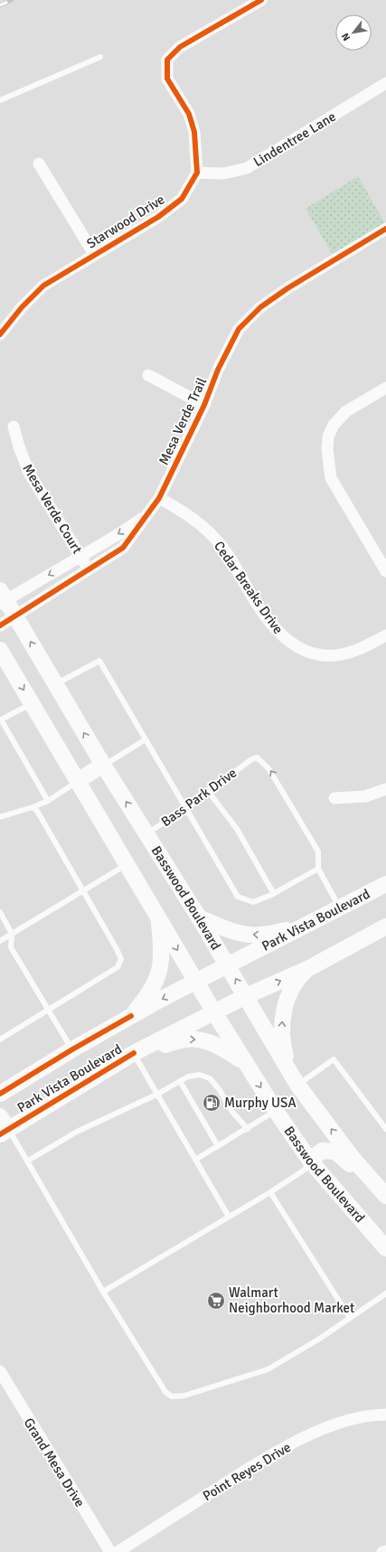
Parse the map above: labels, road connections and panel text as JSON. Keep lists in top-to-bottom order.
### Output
{
  "streets": {
    "main road": ["Basswood Boulevard", "Park Vista Boulevard"],
    "street": [
      "Lindentree Lane",
      "Starwood Drive",
      "Mesa Verde Trail",
      "Mesa Verde Court",
      "Cedar Breaks Drive",
      "Grand Mesa Drive",
      "Point Reyes Drive"
    ],
    "lane": ["Bass Park Drive"]
  },
  "crossings": [
    ["Lindentree Lane", "Starwood Drive"],
    ["Mesa Verde Trail", "Mesa Verde Court"],
    ["Mesa Verde Trail", "Cedar Breaks Drive"],
    ["Mesa Verde Trail", "Basswood Boulevard"],
    ["Bass Park Drive", "Basswood Boulevard"],
    ["Basswood Boulevard", "Park Vista Boulevard"]
  ],
  "places": {
    "fuel station": ["Murphy USA"],
    "supermarket": ["Walmart Neighborhood Market"]
  },
  "north": "bottom left"
}
